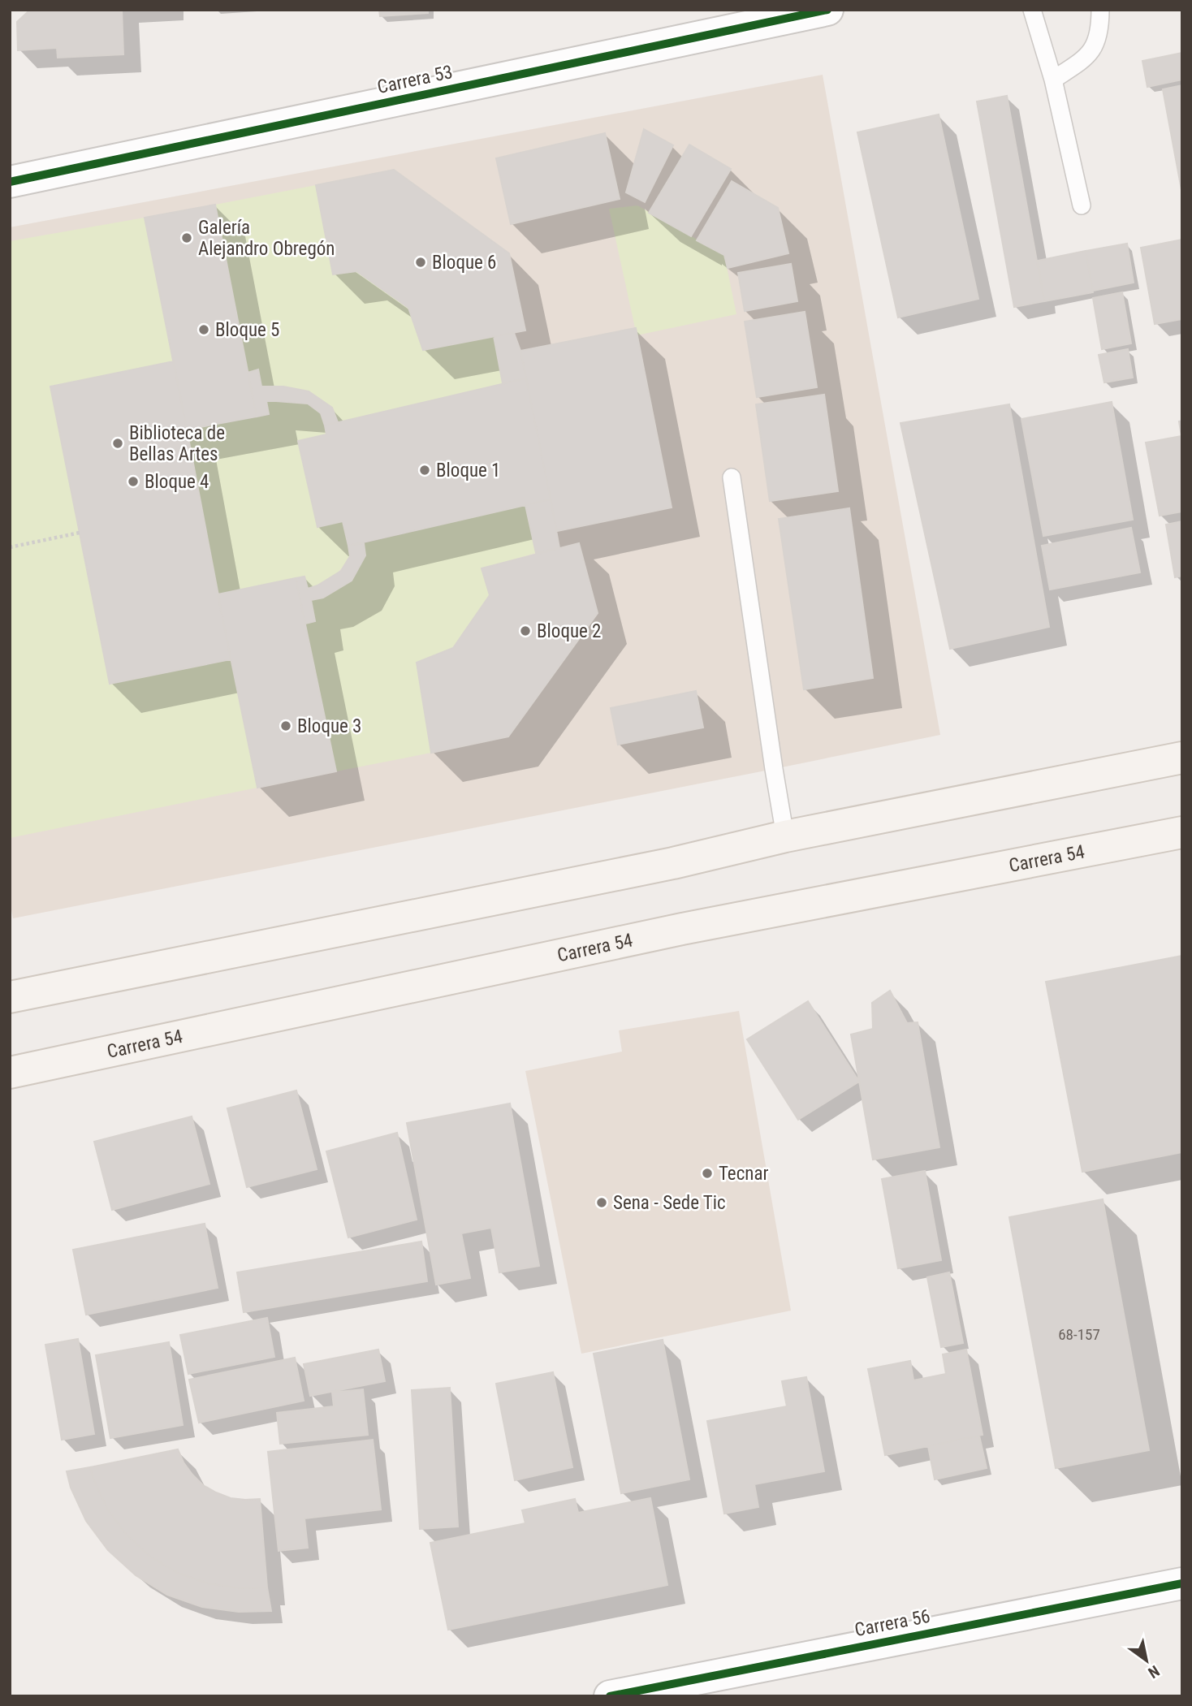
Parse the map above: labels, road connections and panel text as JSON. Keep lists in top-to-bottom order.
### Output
{
  "streets": {
    "main road": ["Carrera 54"],
    "street": ["Carrera 53", "Carrera 56"]
  },
  "places": [
    "Galería Alejandro Obregón",
    "Bloque 6",
    "Bloque 5",
    "Biblioteca de Bellas Artes",
    "Bloque 1",
    "Bloque 4",
    "Bloque 2",
    "Bloque 3",
    "Tecnar",
    "Sena - Sede Tic"
  ],
  "house_numbers": ["68-157"],
  "north": "bottom right"
}
